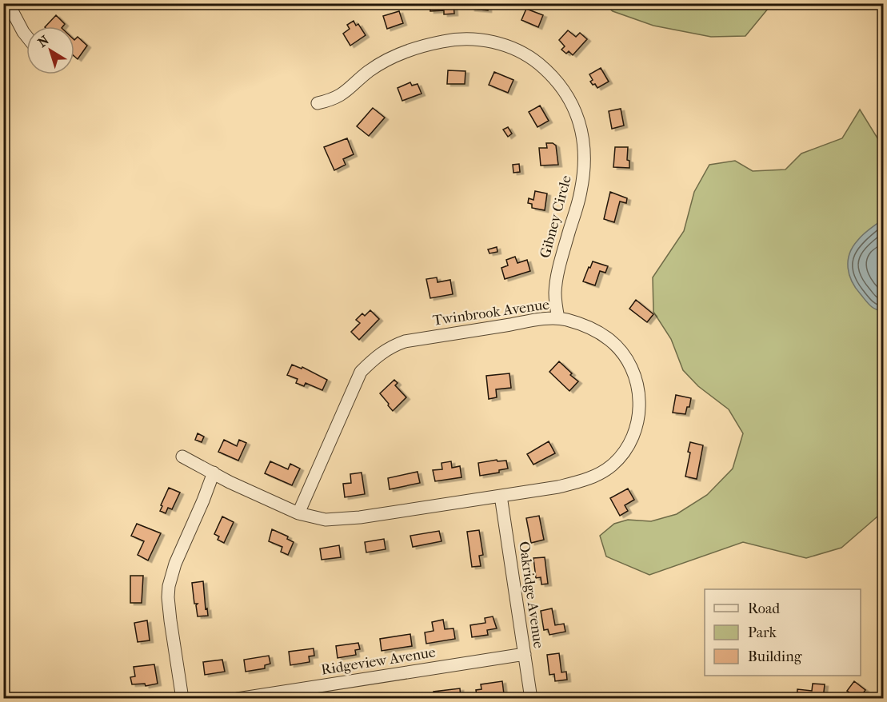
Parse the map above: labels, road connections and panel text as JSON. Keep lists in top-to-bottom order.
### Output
{
  "streets": {
    "street": [
      "Gibney Circle",
      "Twinbrook Avenue",
      "Oakridge Avenue",
      "Ridgeview Avenue"
    ]
  },
  "crossings": [
    ["Gibney Circle", "Twinbrook Avenue"],
    ["Twinbrook Avenue", "Oakridge Avenue"],
    ["Oakridge Avenue", "Ridgeview Avenue"]
  ],
  "legend": ["Road", "Park", "Building"],
  "north": "top left"
}
